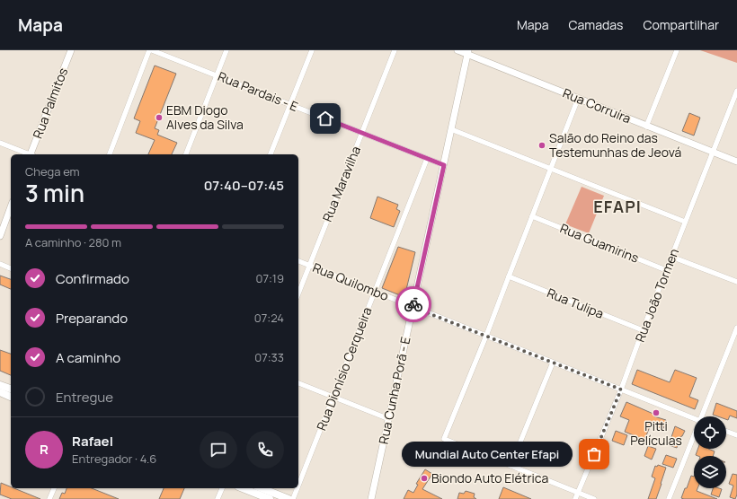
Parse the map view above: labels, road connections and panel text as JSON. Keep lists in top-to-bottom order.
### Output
{
  "streets": {
    "street": [
      "Rua Pardais - E",
      "Rua Palmitos",
      "Rua Corruíra",
      "Rua Maravilha",
      "Rua Guamirins",
      "Rua Quilombo",
      "Rua João Tormen",
      "Rua Tulipa",
      "Rua Dionísio Cerqueira",
      "Rua Cunha Porã - E"
    ]
  },
  "crossings": [
    ["Rua Pardais - E", "Rua Maravilha"],
    ["Rua Pardais - E", "Rua Dionísio Cerqueira"],
    ["Rua Pardais - E", "Rua Cunha Porã - E"],
    ["Rua Corruíra", "Rua João Tormen"],
    ["Rua Corruíra", "Rua Cunha Porã - E"],
    ["Rua Maravilha", "Rua Quilombo"],
    ["Rua Guamirins", "Rua João Tormen"],
    ["Rua Quilombo", "Rua João Tormen"],
    ["Rua Quilombo", "Rua Dionísio Cerqueira"],
    ["Rua Quilombo", "Rua Cunha Porã - E"],
    ["Rua João Tormen", "Rua Tulipa"]
  ],
  "districts": ["EFAPI"],
  "places": [
    "EBM Diogo Alves da Silva",
    "Salão do Reino das Testemunhas de Jeová",
    "Pitti Películas",
    "Mundial Auto Center Efapi",
    "Biondo Auto Elétrica"
  ],
  "page": {
    "header": "Mapa",
    "nav": ["Mapa", "Camadas", "Compartilhar"],
    "heading": ["3 min", "Chega em", "07:40–07:45"],
    "panel": ["Rafael", "Entregador · 4.6"],
    "bar": "A caminho · 280 m",
    "list": [
      ["Confirmado", "07:19"],
      ["Preparando", "07:24"],
      ["A caminho", "07:33"],
      "Entregue"
    ],
    "round": "R",
    "bubble": "Mundial Auto Center Efapi"
  }
}
